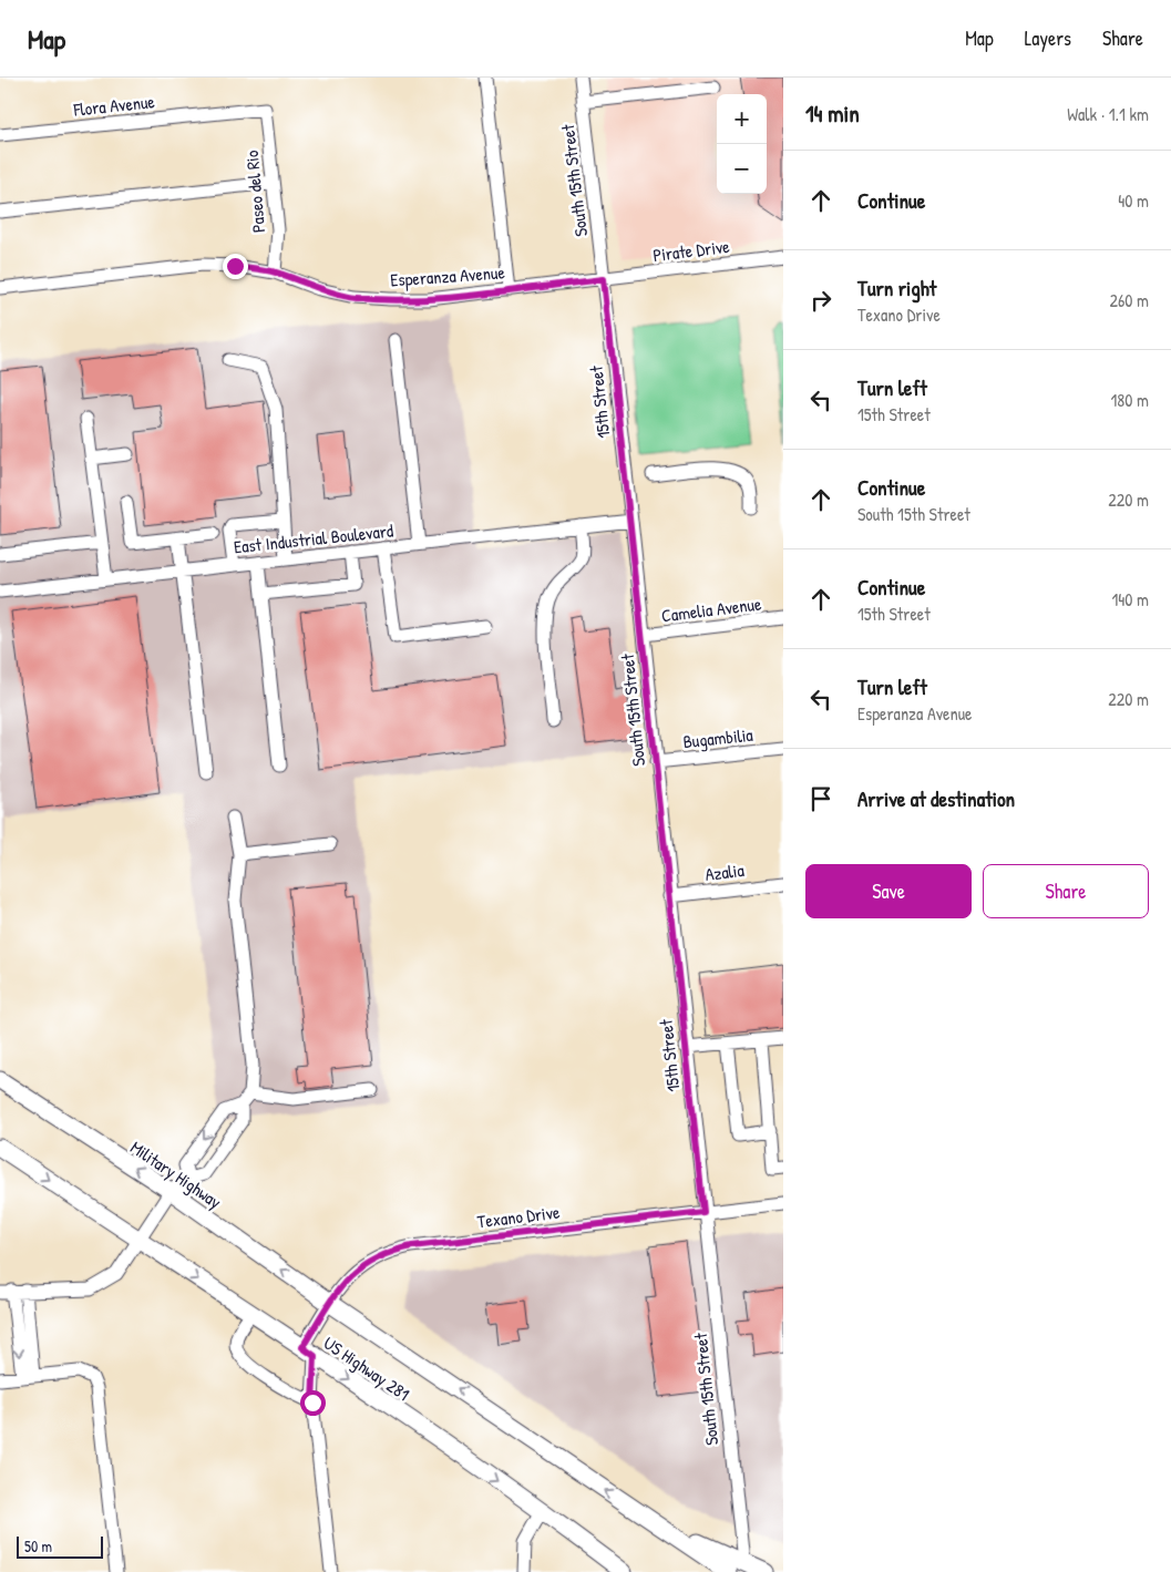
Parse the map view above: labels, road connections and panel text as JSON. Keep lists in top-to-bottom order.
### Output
{
  "streets": {
    "main road": ["Military Highway", "US Highway 281"],
    "street": [
      "Flora Avenue",
      "South 15th Street",
      "Paseo del Rio",
      "Pirate Drive",
      "Esperanza Avenue",
      "15th Street",
      "East Industrial Boulevard",
      "Camelia Avenue",
      "Bugambilia",
      "Azalia",
      "Texano Drive"
    ]
  },
  "crossings": [
    ["Flora Avenue", "Paseo del Rio"],
    ["South 15th Street", "Pirate Drive"],
    ["South 15th Street", "Esperanza Avenue"],
    ["South 15th Street", "15th Street"],
    ["South 15th Street", "East Industrial Boulevard"],
    ["South 15th Street", "Camelia Avenue"],
    ["South 15th Street", "Bugambilia"],
    ["South 15th Street", "Azalia"],
    ["South 15th Street", "Texano Drive"],
    ["Paseo del Rio", "Esperanza Avenue"],
    ["Pirate Drive", "Esperanza Avenue"],
    ["Pirate Drive", "15th Street"],
    ["Esperanza Avenue", "15th Street"],
    ["15th Street", "East Industrial Boulevard"],
    ["15th Street", "Azalia"],
    ["15th Street", "Texano Drive"],
    ["Military Highway", "Texano Drive"],
    ["Military Highway", "US Highway 281"],
    ["Texano Drive", "US Highway 281"]
  ],
  "one_way": ["Military Highway"],
  "scale_bar": "50 m",
  "page": {
    "header": "Map",
    "nav": ["Map", "Layers", "Share"],
    "heading": ["14 min", "Walk · 1.1 km"],
    "map_buttons": ["+", "−"],
    "list": [
      ["Continue", "40 m"],
      ["Turn right", "Texano Drive", "260 m"],
      ["Turn left", "15th Street", "180 m"],
      ["Continue", "South 15th Street", "220 m"],
      ["Continue", "15th Street", "140 m"],
      ["Turn left", "Esperanza Avenue", "220 m"],
      "Arrive at destination"
    ],
    "buttons": ["Save", "Share"],
    "scale": "50 m"
  }
}
